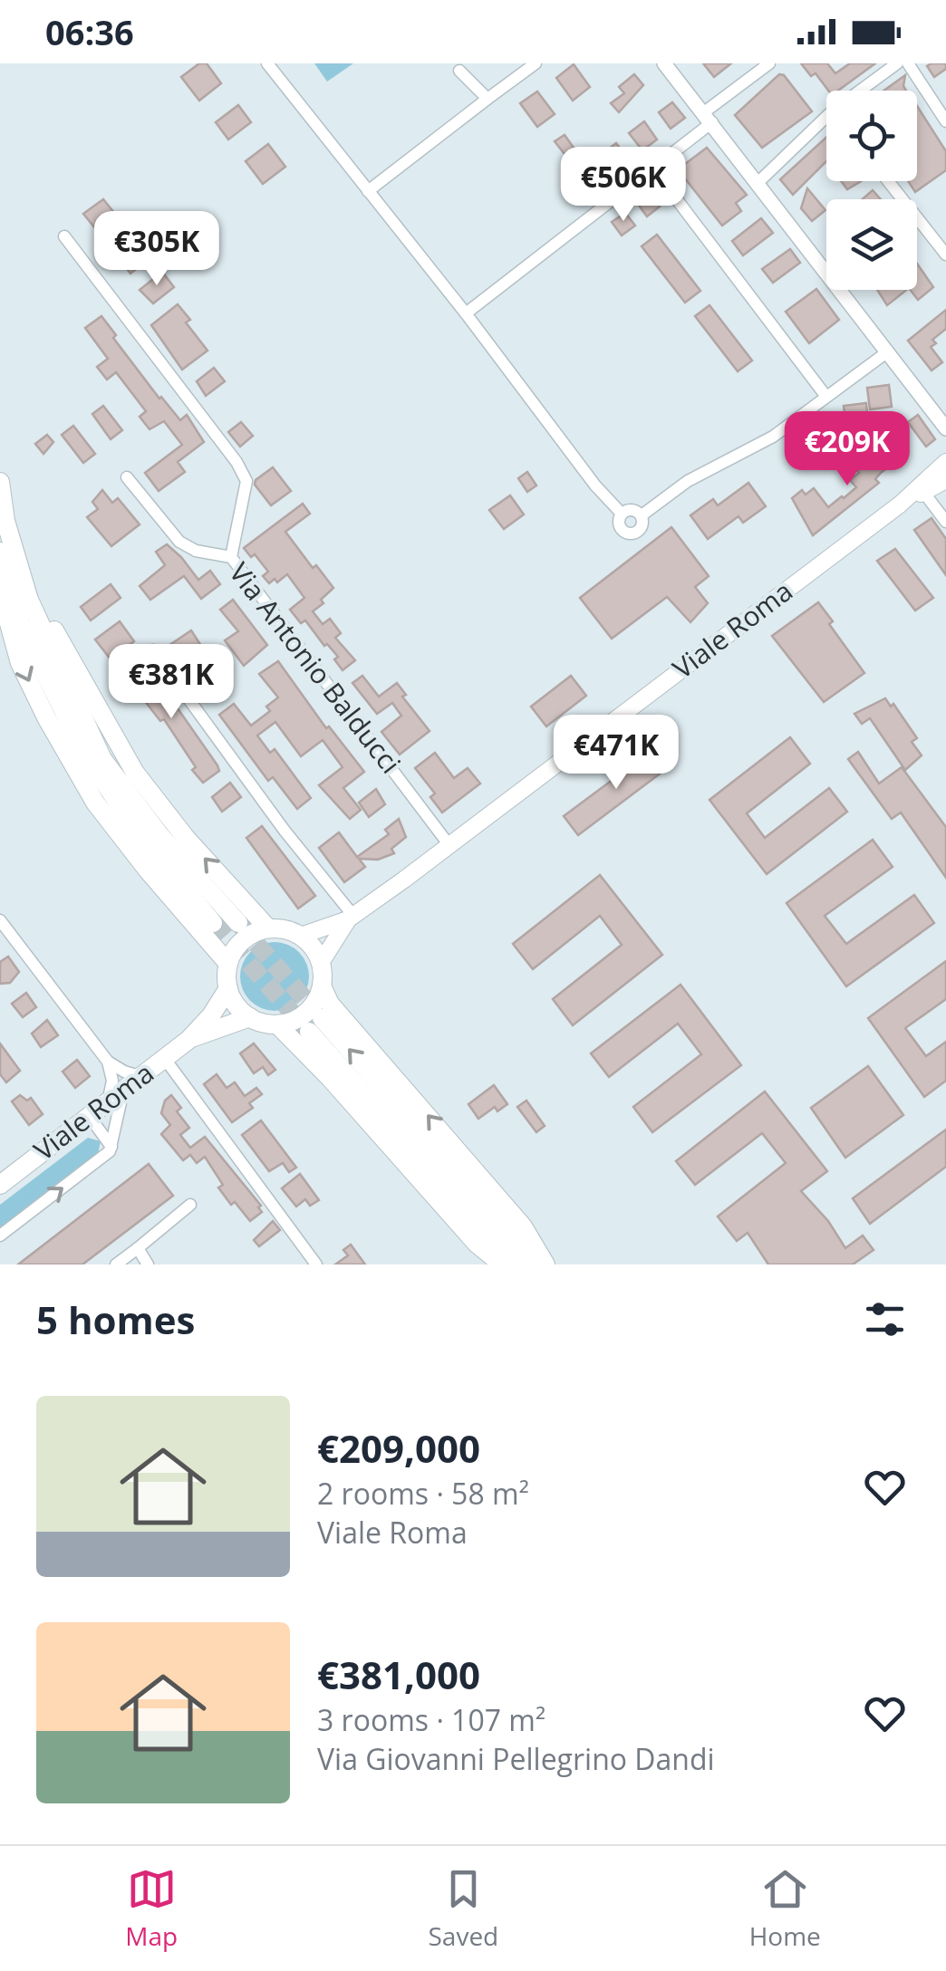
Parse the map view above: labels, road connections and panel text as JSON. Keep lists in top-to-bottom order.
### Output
{
  "streets": {
    "main road": ["Viale Roma"],
    "street": ["Via Antonio Balducci"]
  },
  "crossings": [
    ["Viale Roma", "Via Antonio Balducci"]
  ],
  "page": {
    "status": "06:36",
    "price": [
      "€506K",
      "€305K",
      "€209K",
      "€381K",
      "€471K"
    ],
    "heading": "5 homes",
    "list": [
      {
        "name": "€209,000",
        "note": "2 rooms · 58 m² · Viale Roma"
      },
      {
        "name": "€381,000",
        "note": "3 rooms · 107 m² · Via Giovanni Pellegrino Dandi"
      }
    ],
    "tabs": ["Map", "Saved", "Home"]
  }
}
